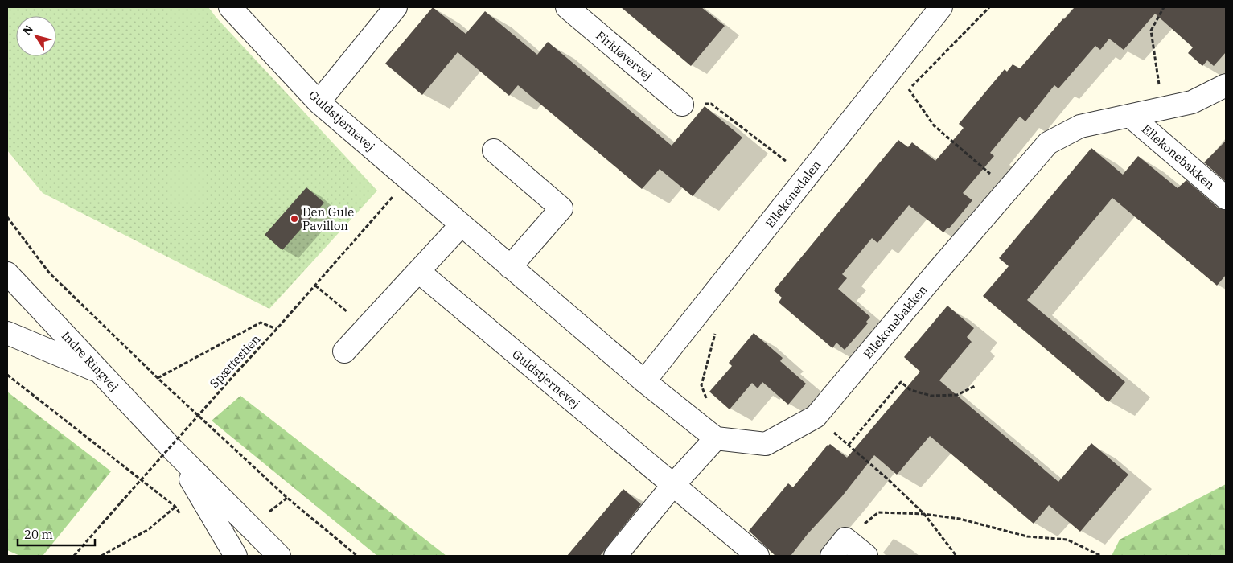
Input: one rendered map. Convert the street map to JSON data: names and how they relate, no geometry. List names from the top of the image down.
{
  "streets": {
    "street": [
      "Firkløvervej",
      "Guldstjernevej",
      "Ellekonebakken",
      "Ellekonedalen",
      "Indre Ringvej"
    ],
    "path": ["Spættestien"]
  },
  "crossings": [
    ["Guldstjernevej", "Ellekonedalen"],
    ["Guldstjernevej", "Spættestien"]
  ],
  "places": ["Den Gule Pavillon"],
  "scale_bar": "20 m",
  "north": "top left"
}
